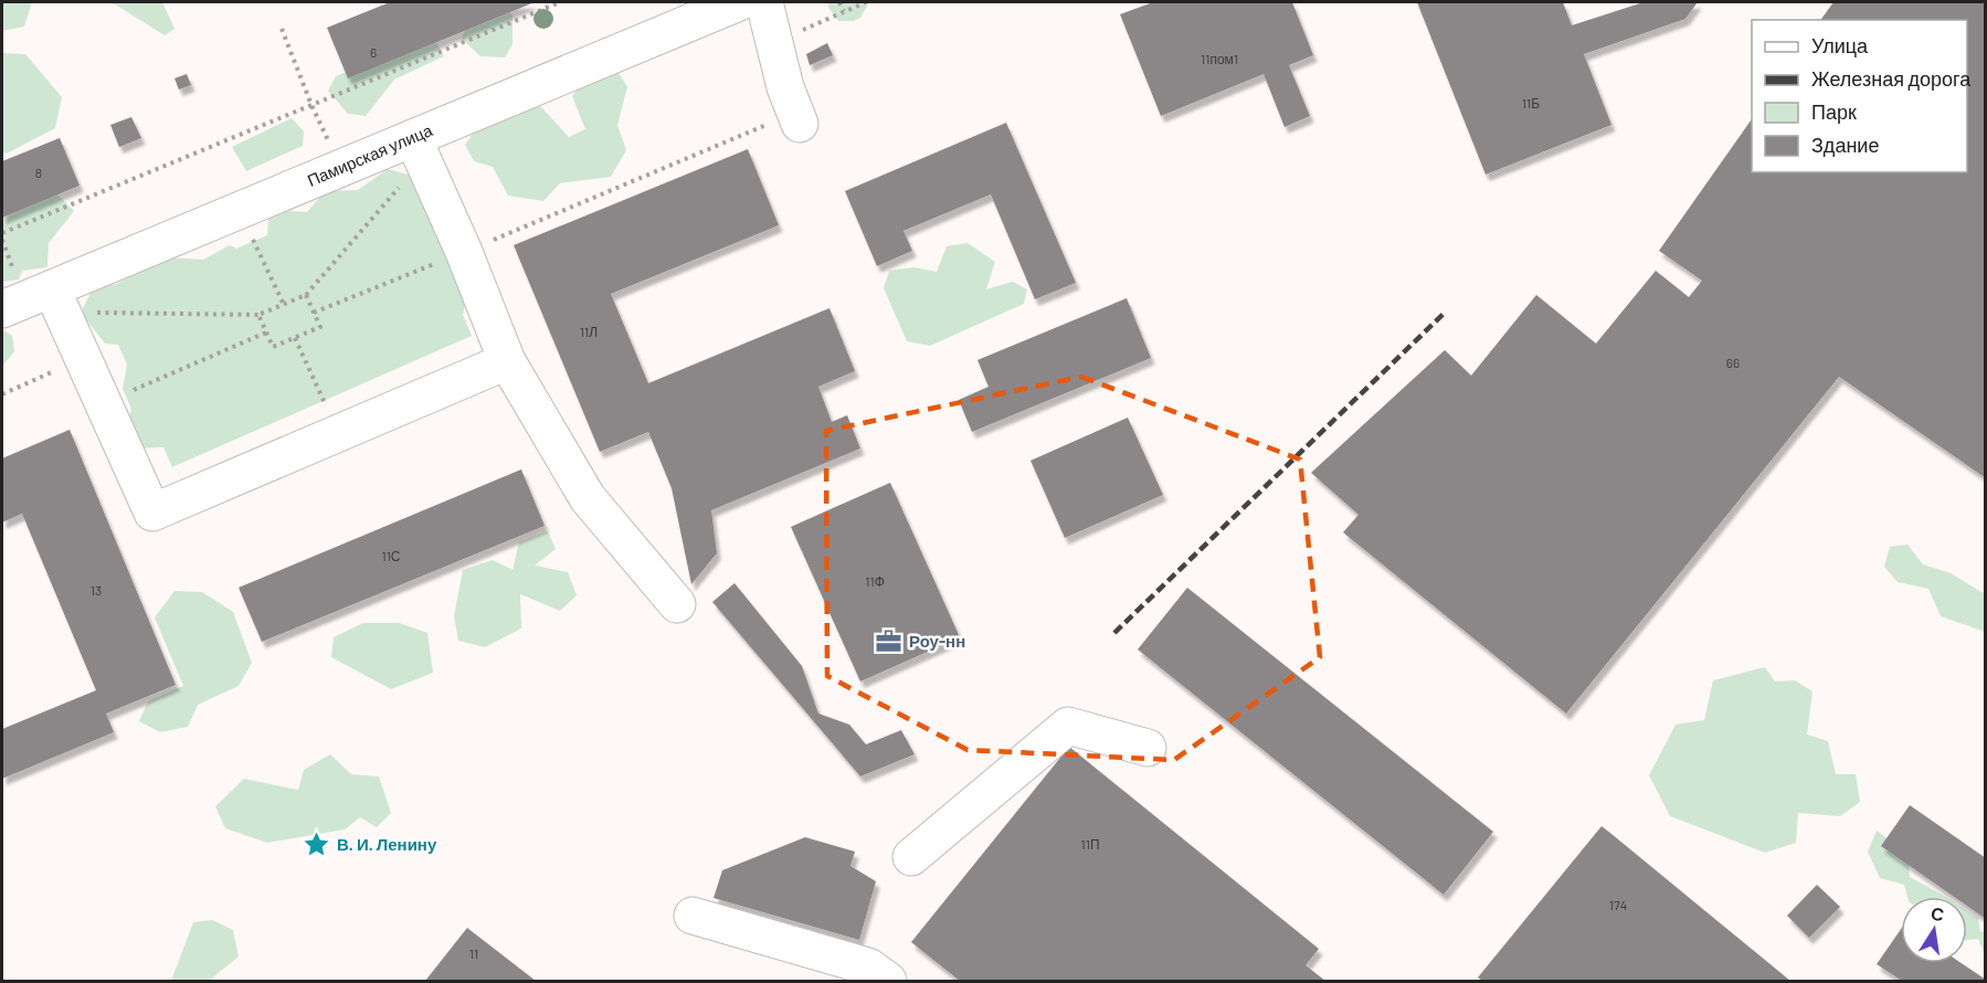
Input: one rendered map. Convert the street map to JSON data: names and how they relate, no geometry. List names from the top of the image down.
{
  "streets": {
    "street": ["Памирская улица"]
  },
  "places": {
    "office": ["Роу-нн"],
    "place": ["В. И. Ленину"]
  },
  "house_numbers": [
    "6",
    "11пом1",
    "11Б",
    "8",
    "11Л",
    "66",
    "11С",
    "11Ф",
    "13",
    "11П",
    "174",
    "11"
  ],
  "legend": [
    "Улица",
    "Железная дорога",
    "Парк",
    "Здание"
  ],
  "north": "top"
}
